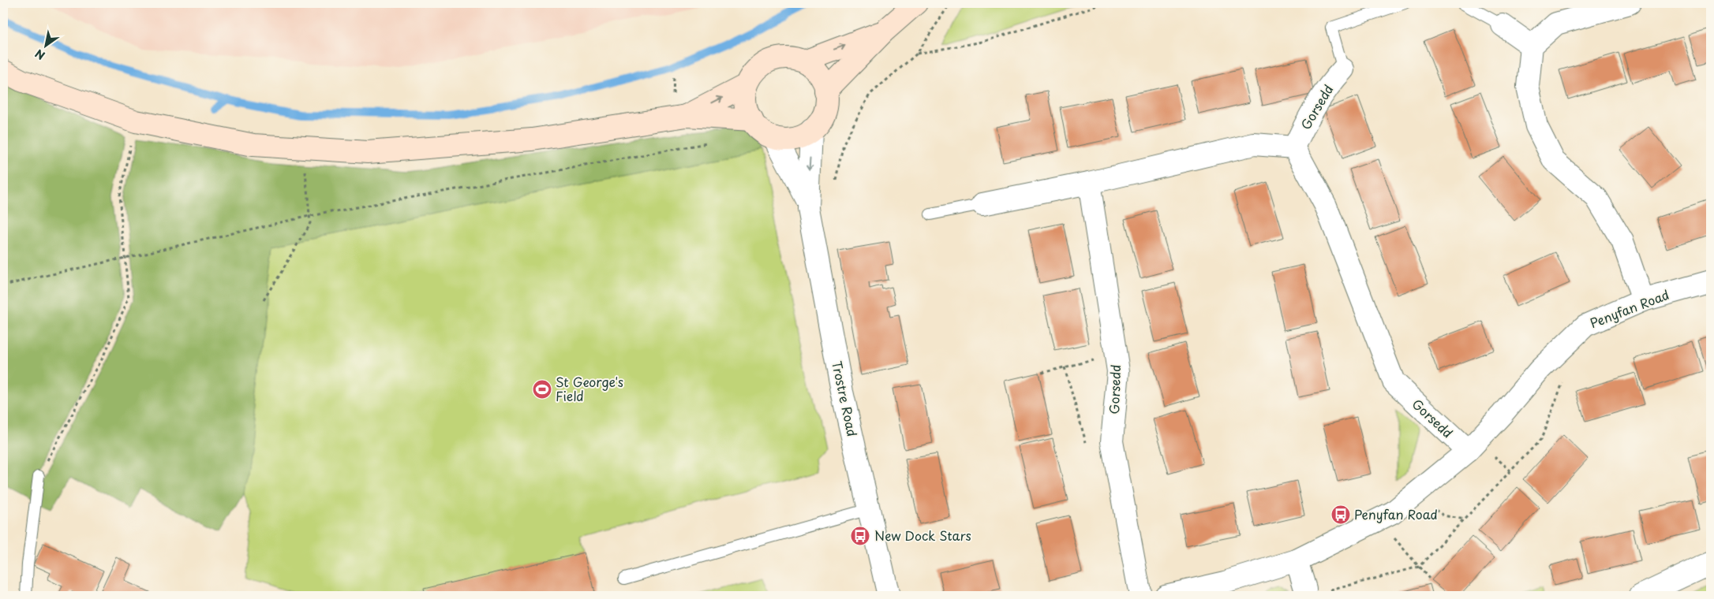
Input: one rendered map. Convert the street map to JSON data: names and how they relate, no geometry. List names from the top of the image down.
{
  "streets": {
    "street": ["Gorsedd", "Penyfan Road", "Trostre Road"]
  },
  "crossings": [
    ["Gorsedd", "Penyfan Road"]
  ],
  "places": {
    "sports": ["St George's Field"],
    "bus stop": ["Penyfan Road", "New Dock Stars"]
  },
  "north": "bottom left"
}
